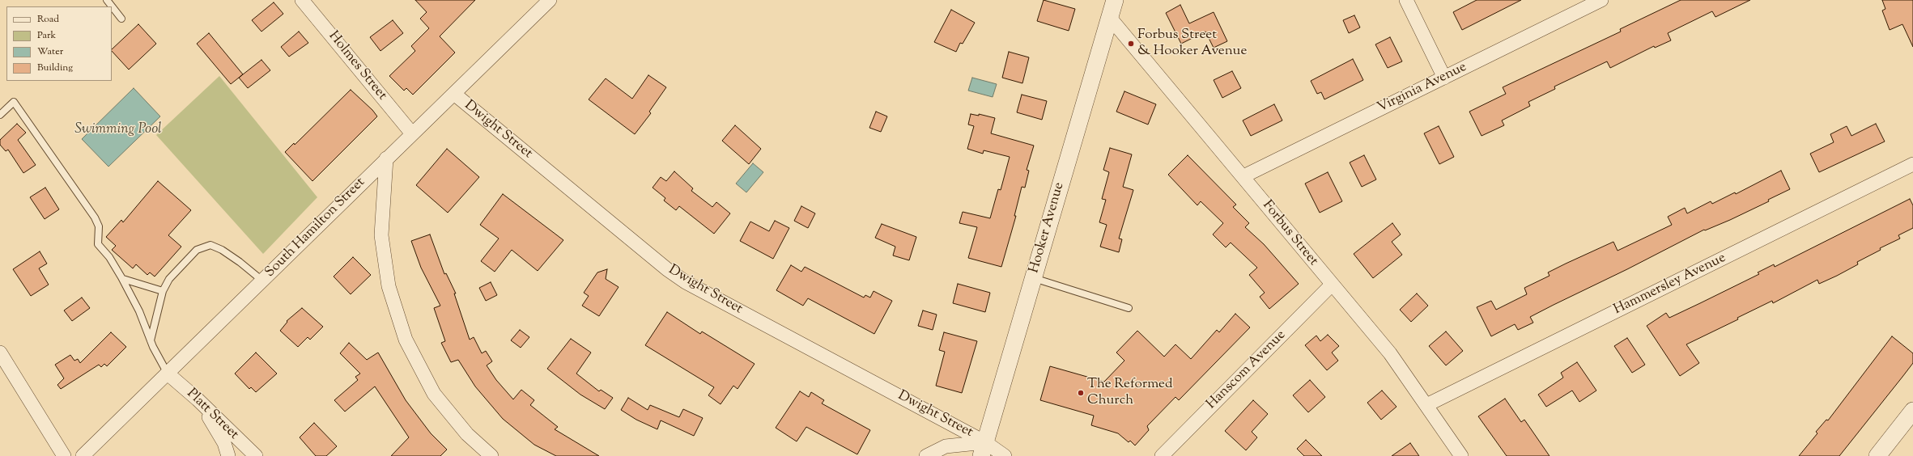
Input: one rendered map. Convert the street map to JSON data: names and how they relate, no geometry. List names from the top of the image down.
{
  "streets": {
    "street": [
      "Holmes Street",
      "Virginia Avenue",
      "Dwight Street",
      "South Hamilton Street",
      "Hooker Avenue",
      "Forbus Street",
      "Hammersley Avenue",
      "Hanscom Avenue",
      "Platt Street"
    ]
  },
  "crossings": [
    ["Holmes Street", "South Hamilton Street"],
    ["Virginia Avenue", "Forbus Street"],
    ["Dwight Street", "South Hamilton Street"],
    ["Dwight Street", "Hooker Avenue"],
    ["South Hamilton Street", "Platt Street"],
    ["Hooker Avenue", "Forbus Street"],
    ["Forbus Street", "Hammersley Avenue"],
    ["Forbus Street", "Hanscom Avenue"]
  ],
  "water": ["Swimming Pool"],
  "places": ["Forbus Street & Hooker Avenue", "The Reformed Church"],
  "legend": [
    "Road",
    "Park",
    "Water",
    "Building"
  ]
}
